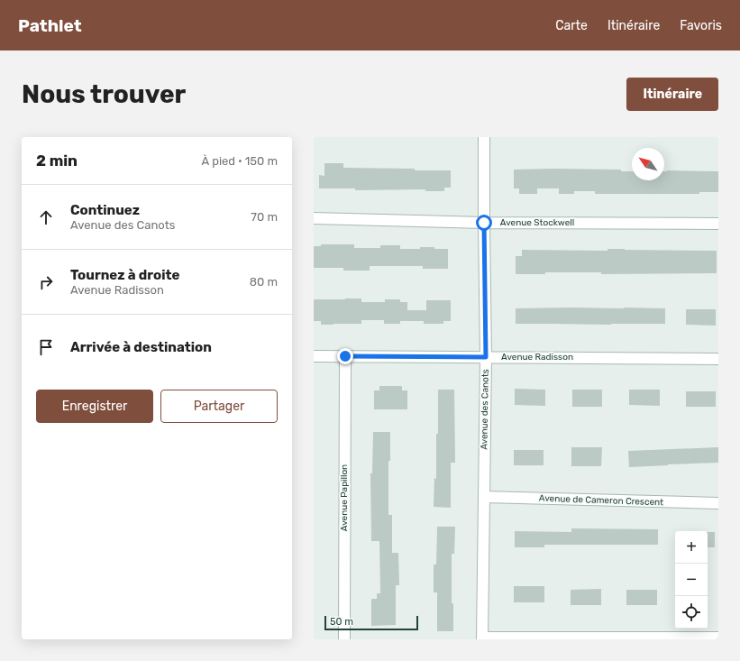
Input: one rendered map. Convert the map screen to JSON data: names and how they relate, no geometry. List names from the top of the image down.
{
  "streets": {
    "street": [
      "Avenue Stockwell",
      "Avenue Radisson",
      "Avenue des Canots",
      "Avenue Papillon",
      "Avenue de Cameron Crescent"
    ]
  },
  "crossings": [
    ["Avenue Stockwell", "Avenue des Canots"],
    ["Avenue Radisson", "Avenue des Canots"],
    ["Avenue Radisson", "Avenue Papillon"],
    ["Avenue des Canots", "Avenue de Cameron Crescent"]
  ],
  "scale_bar": "50 m",
  "north": "top left",
  "page": {
    "header": "Pathlet",
    "nav": ["Carte", "Itinéraire", "Favoris"],
    "buttons": [
      "Itinéraire",
      ["Enregistrer", "Partager"]
    ],
    "title": "Nous trouver",
    "heading": ["2 min", "À pied · 150 m"],
    "list": [
      ["Continuez", "Avenue des Canots", "70 m"],
      ["Tournez à droite", "Avenue Radisson", "80 m"],
      "Arrivée à destination"
    ],
    "map_buttons": ["+", "−"],
    "scale": "50 m"
  }
}
